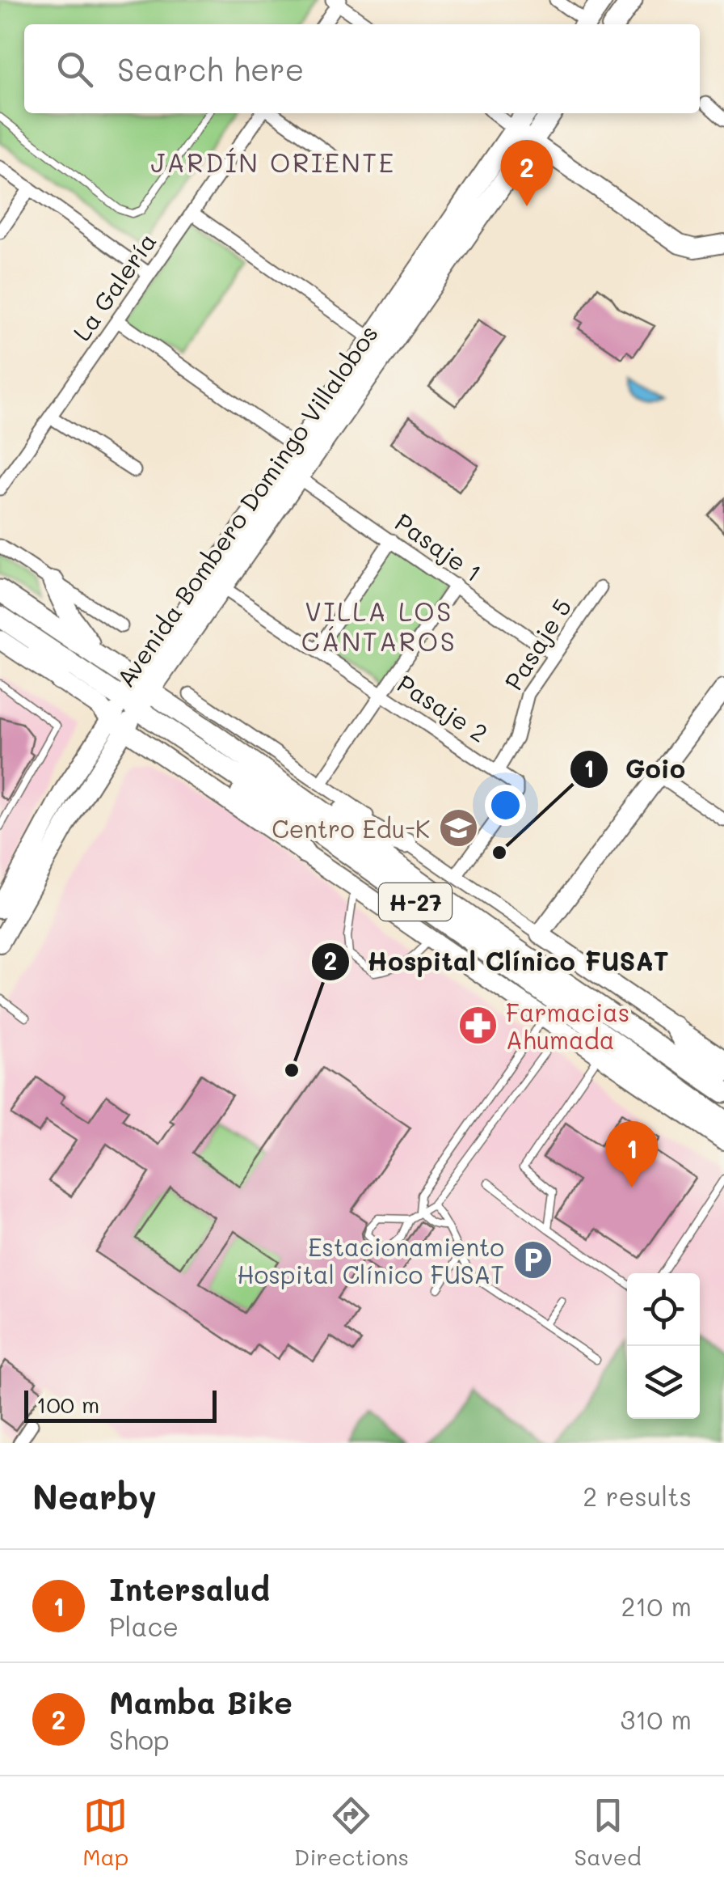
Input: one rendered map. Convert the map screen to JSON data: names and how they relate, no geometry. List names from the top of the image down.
{
  "streets": {
    "main road": ["Avenida Bombero Domingo Villalobos", "H-27"],
    "street": [
      "La Galería",
      "Pasaje 1",
      "Pasaje 5",
      "Pasaje 2"
    ]
  },
  "crossings": [
    ["Avenida Bombero Domingo Villalobos", "Pasaje 1"],
    ["Avenida Bombero Domingo Villalobos", "Pasaje 2"],
    ["Avenida Bombero Domingo Villalobos", "H-27"],
    ["Pasaje 1", "Pasaje 5"],
    ["Pasaje 5", "Pasaje 2"]
  ],
  "districts": ["JARDÍN ORIENTE", "VILLA LOS CÁNTAROS"],
  "places": {
    "school or university": ["Centro Edu-K"],
    "other": ["Goio", "Hospital Clínico FUSAT"],
    "pharmacy": ["Farmacias Ahumada"],
    "parking": ["Estacionamiento Hospital Clínico FUSAT"]
  },
  "scale_bar": "100 m",
  "page": {
    "search": "Search here",
    "pins": ["2", "1"],
    "scale": "100 m",
    "heading": ["Nearby", "2 results"],
    "list": [
      {
        "mark": "1",
        "name": "Intersalud",
        "note": "Place",
        "value": "210 m"
      },
      {
        "mark": "2",
        "name": "Mamba Bike",
        "note": "Shop",
        "value": "310 m"
      }
    ],
    "nav": ["Map", "Directions", "Saved"]
  }
}
